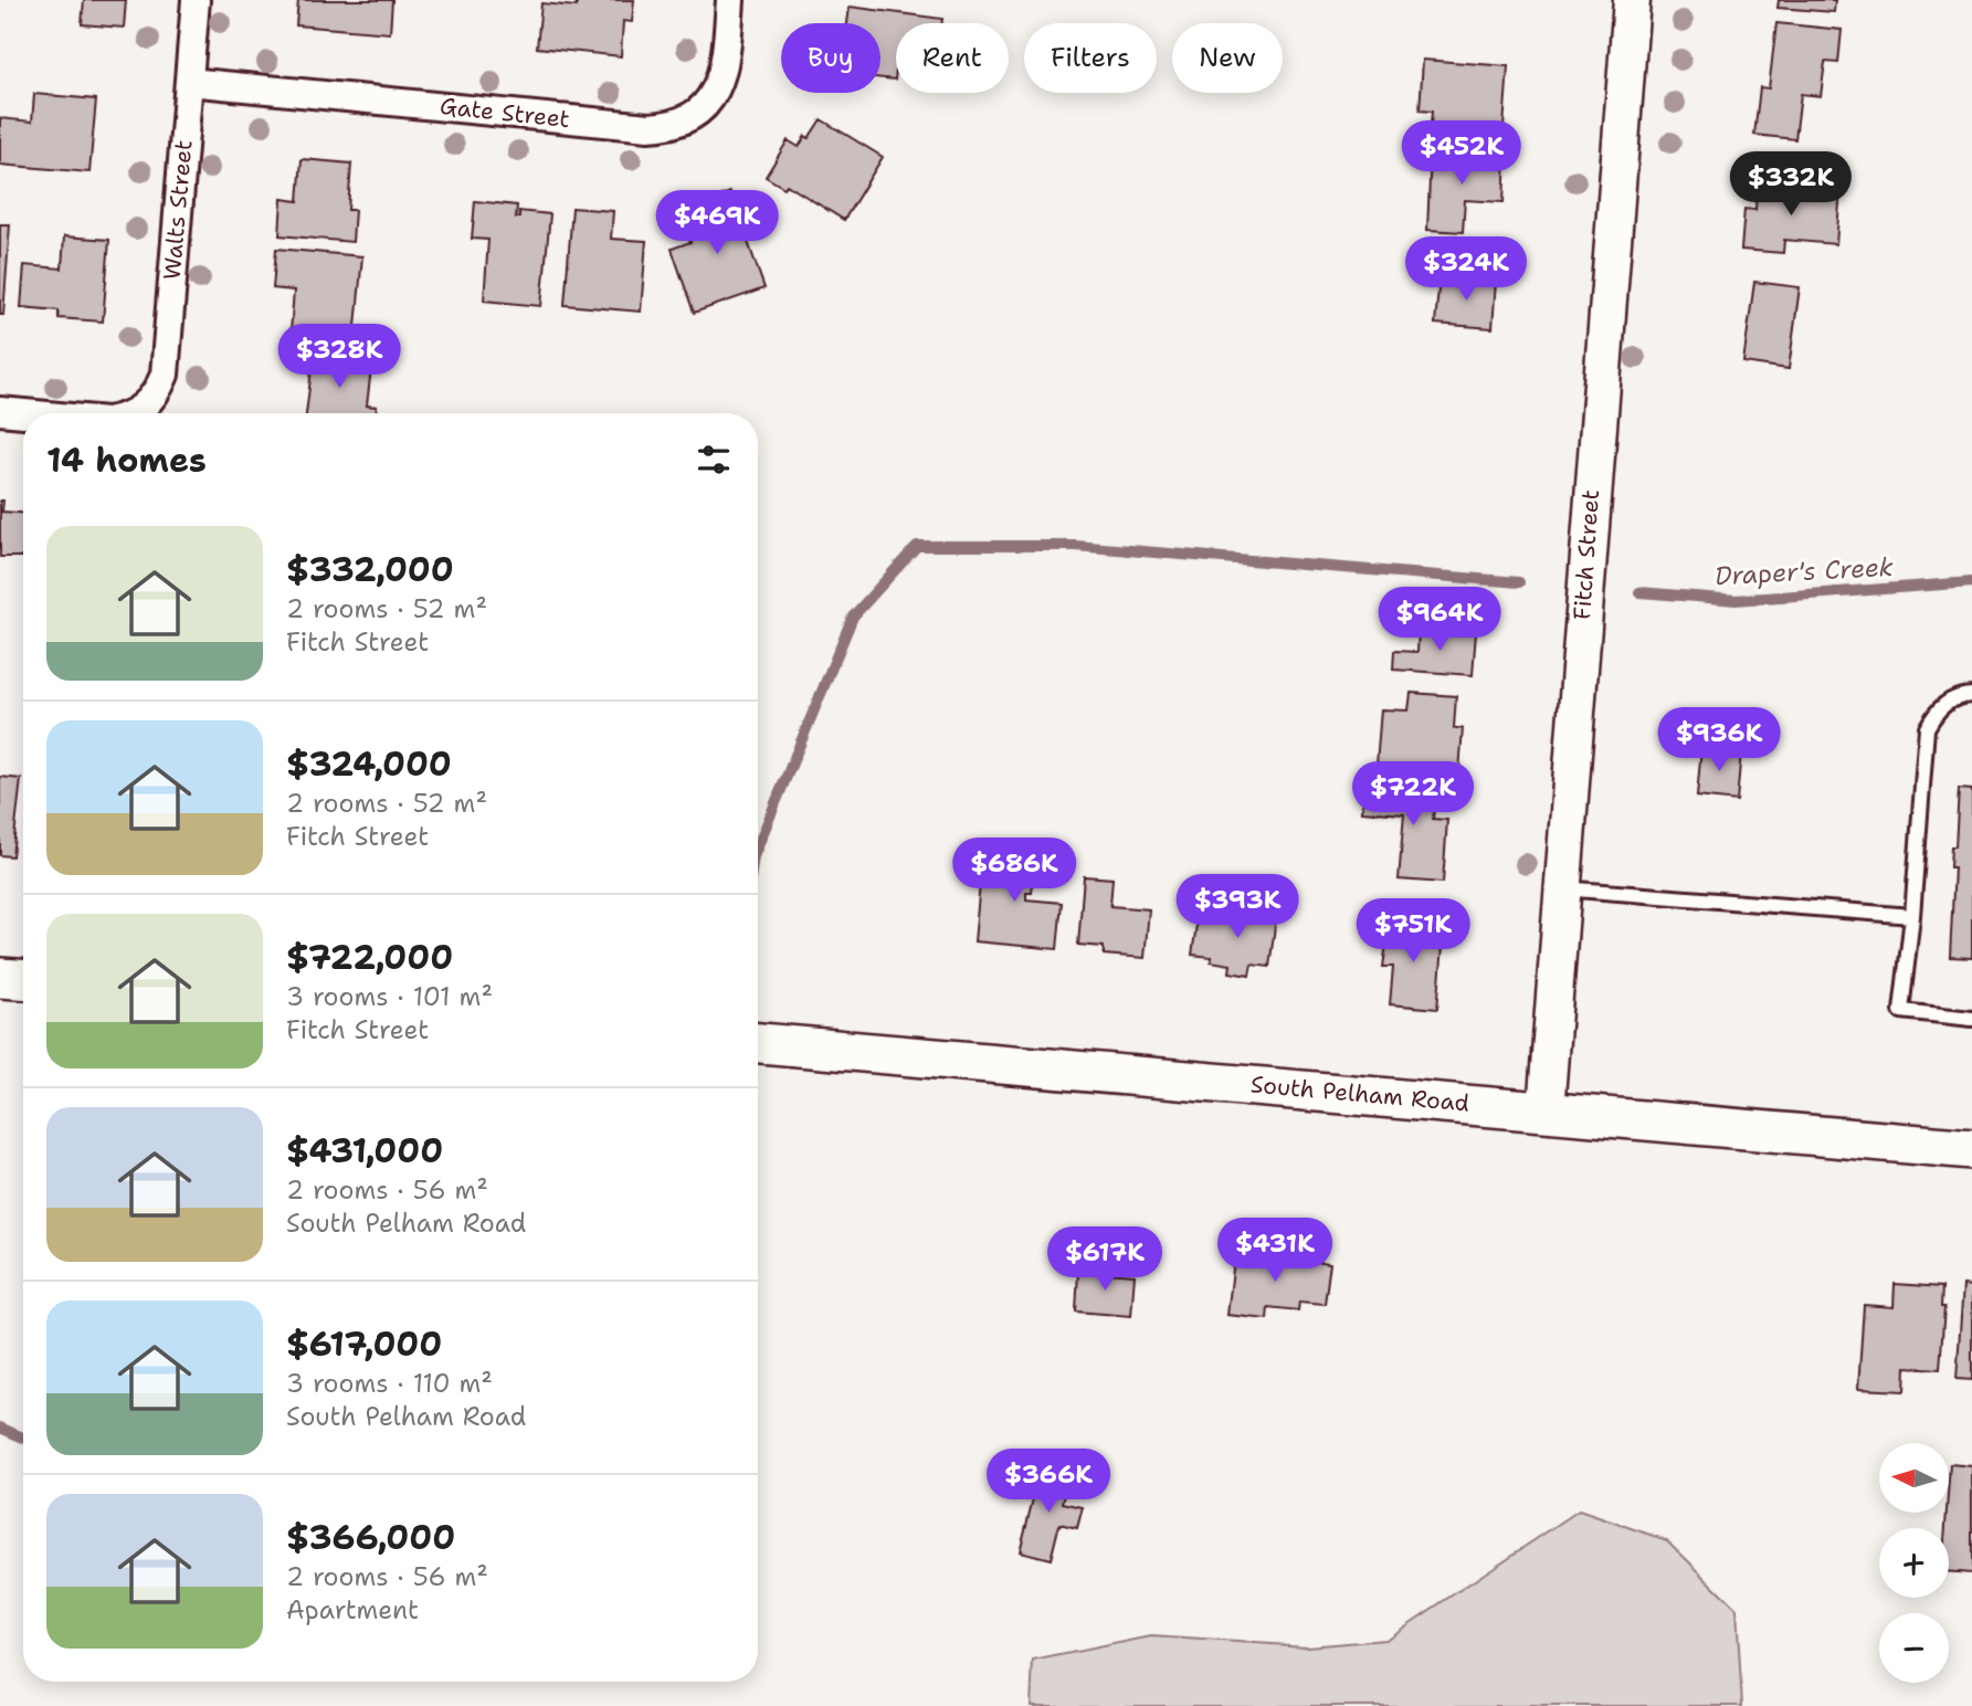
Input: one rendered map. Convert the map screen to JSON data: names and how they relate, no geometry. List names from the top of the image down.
{
  "streets": {
    "main road": ["South Pelham Road"],
    "street": ["Gate Street", "Walts Street", "Fitch Street"]
  },
  "crossings": [
    ["Gate Street", "Walts Street"],
    ["Fitch Street", "South Pelham Road"]
  ],
  "water": ["Draper's Creek"],
  "north": "left",
  "page": {
    "chip": [
      "Buy",
      "Rent",
      "Filters",
      "New"
    ],
    "price": [
      "$452K",
      "$332K",
      "$469K",
      "$324K",
      "$328K",
      "$964K",
      "$936K",
      "$722K",
      "$686K",
      "$393K",
      "$751K",
      "$431K",
      "$617K",
      "$366K"
    ],
    "heading": "14 homes",
    "list": [
      {
        "name": "$332,000",
        "note": "2 rooms · 52 m² · Fitch Street"
      },
      {
        "name": "$324,000",
        "note": "2 rooms · 52 m² · Fitch Street"
      },
      {
        "name": "$722,000",
        "note": "3 rooms · 101 m² · Fitch Street"
      },
      {
        "name": "$431,000",
        "note": "2 rooms · 56 m² · South Pelham Road"
      },
      {
        "name": "$617,000",
        "note": "3 rooms · 110 m² · South Pelham Road"
      },
      {
        "name": "$366,000",
        "note": "2 rooms · 56 m² · Apartment"
      }
    ],
    "map_buttons": ["+", "−"]
  }
}
